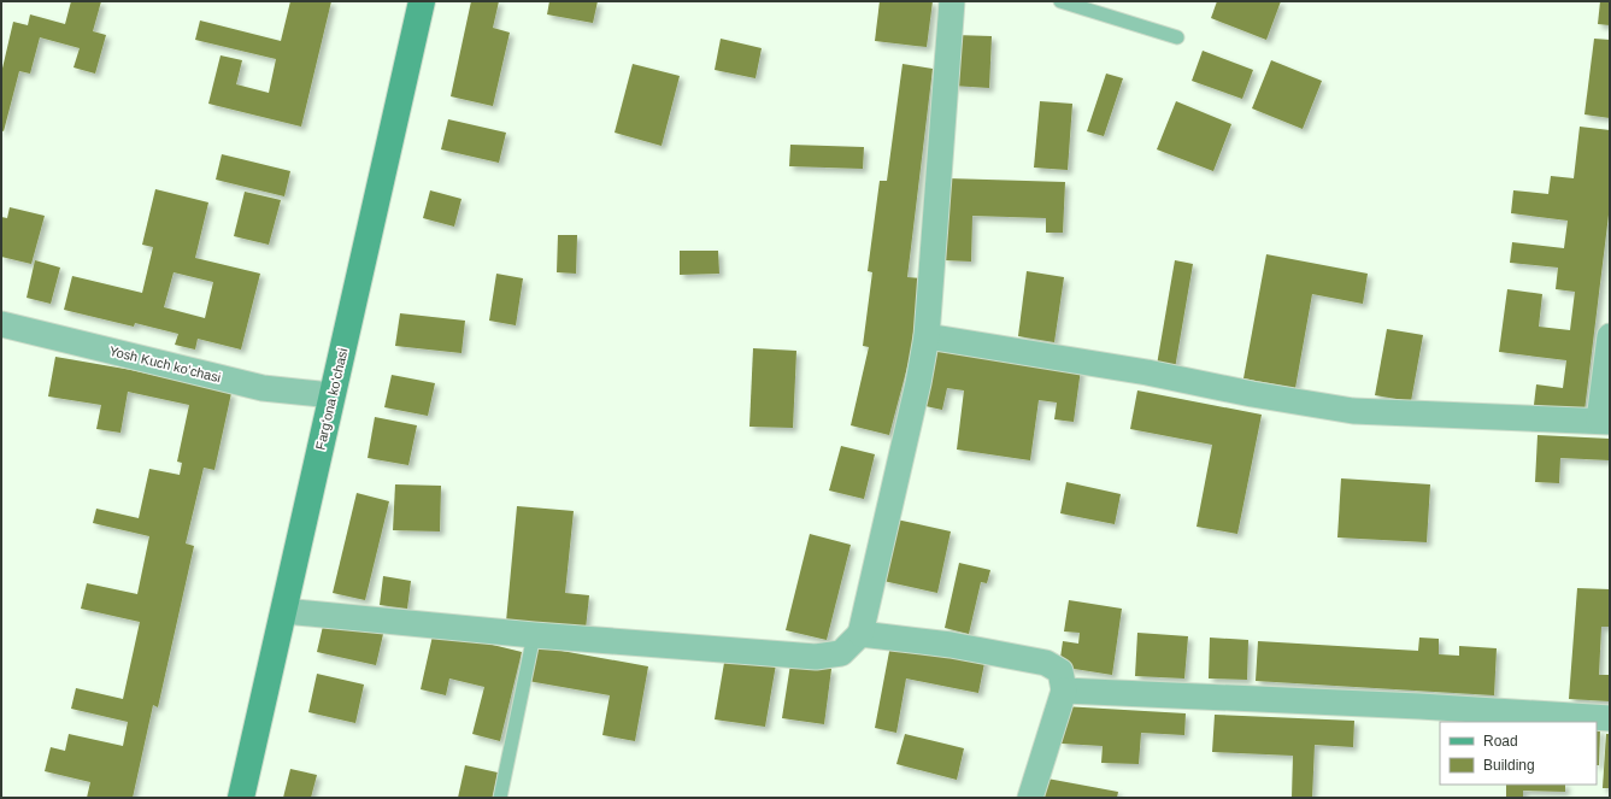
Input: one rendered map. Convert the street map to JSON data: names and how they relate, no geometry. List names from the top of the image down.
{
  "streets": {
    "street": ["Yosh Kuch koʻchasi", "Fargʻona koʻchasi"]
  },
  "crossings": [
    ["Yosh Kuch koʻchasi", "Fargʻona koʻchasi"]
  ],
  "legend": ["Road", "Building"]
}
